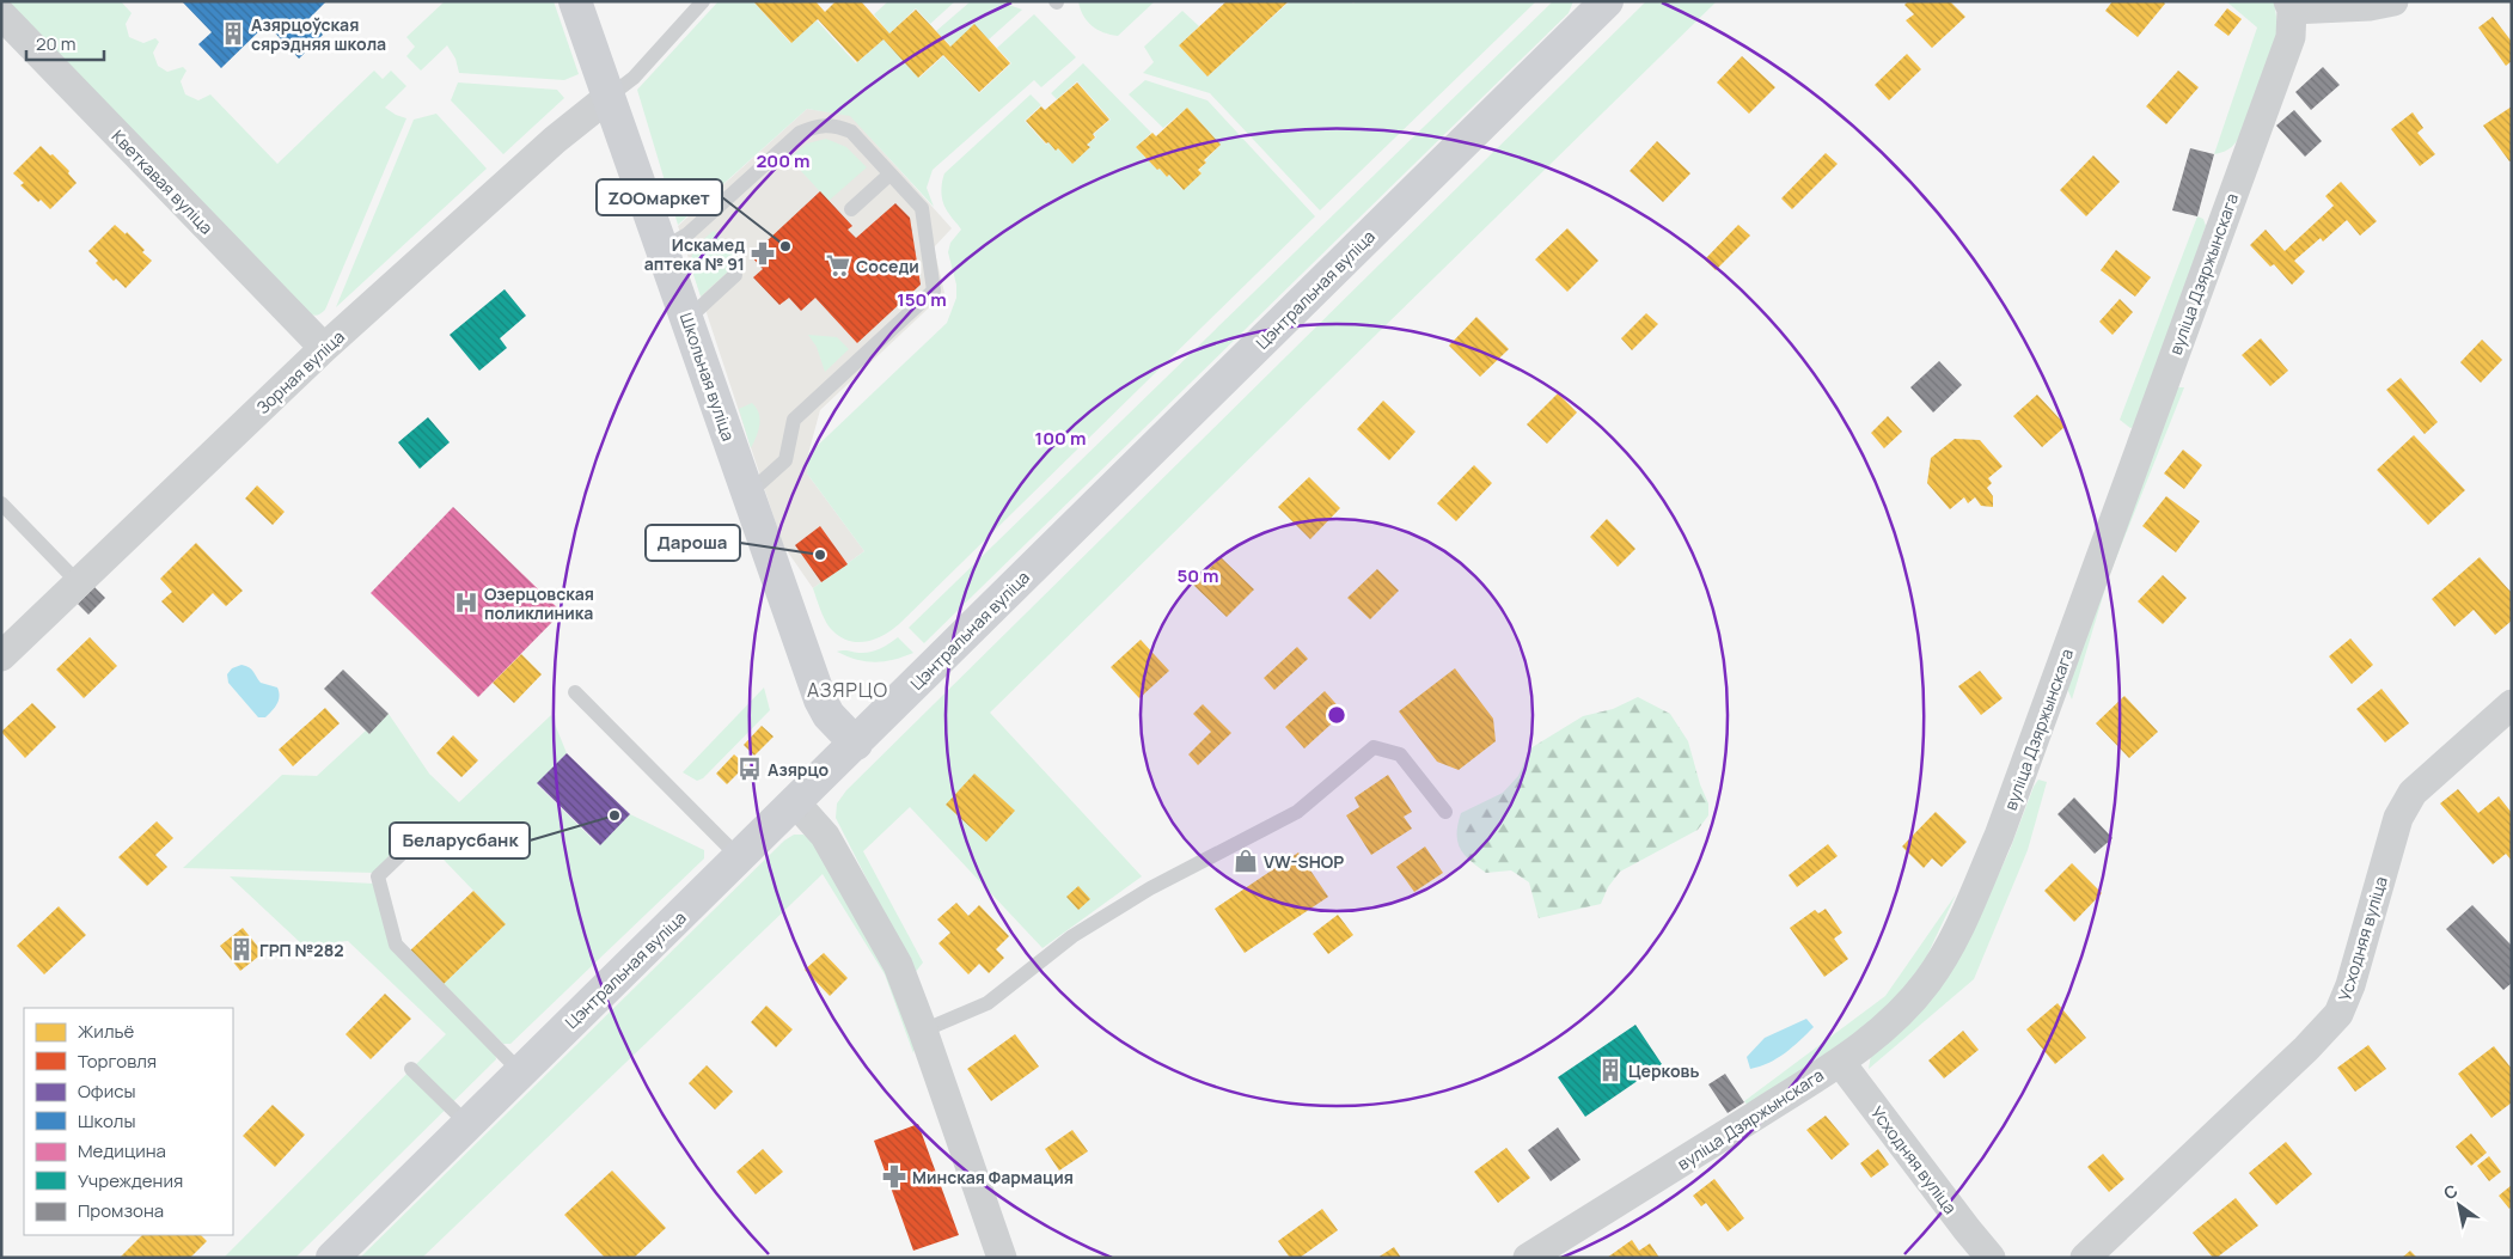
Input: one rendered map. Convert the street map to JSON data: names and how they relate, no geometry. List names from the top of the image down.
{
  "streets": {
    "main road": ["Цэнтральная вуліца", "Школьная вуліца"],
    "street": [
      "Кветкавая вуліца",
      "вуліца Дзяржынскага",
      "Зорная вуліца",
      "Усходняя вуліца"
    ]
  },
  "crossings": [
    ["Кветкавая вуліца", "Зорная вуліца"],
    ["вуліца Дзяржынскага", "Усходняя вуліца"],
    ["Цэнтральная вуліца", "Школьная вуліца"],
    ["Зорная вуліца", "Школьная вуліца"]
  ],
  "districts": ["АЗЯРЦО"],
  "places": {
    "building": ["Азярцоўская сярэдняя школа", "ГРП №282", "Церковь"],
    "other": ["ZOOмаркет", "Дароша", "Беларусбанк"],
    "pharmacy": ["Искамед аптека № 91", "Минская Фармация"],
    "supermarket": ["Соседи"],
    "hospital": ["Озерцовская поликлиника"],
    "bus stop": ["Азярцо"],
    "shop": ["VW-SHOP"]
  },
  "legend": [
    "Жильё",
    "Торговля",
    "Офисы",
    "Школы",
    "Медицина",
    "Учреждения",
    "Промзона"
  ],
  "scale_bar": "20 m",
  "north": "top left",
  "rings": [
    "200 m",
    "150 m",
    "100 m",
    "50 m"
  ]
}
